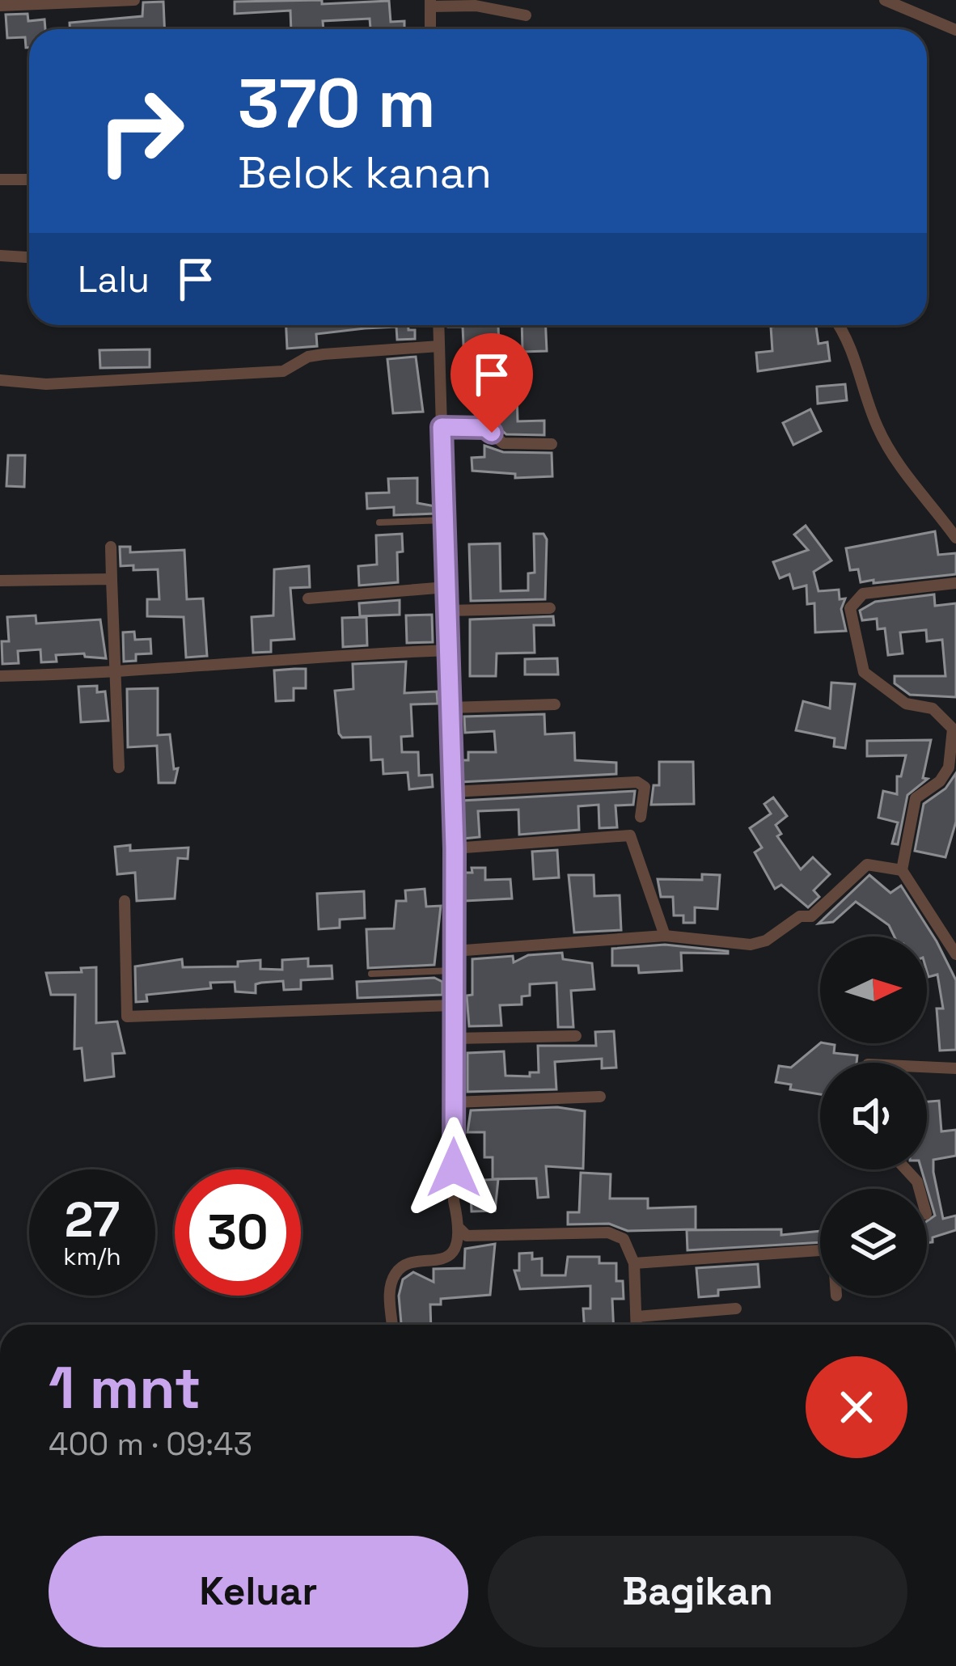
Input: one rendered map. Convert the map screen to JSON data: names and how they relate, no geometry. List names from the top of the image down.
{
  "north": "right",
  "page": {
    "turn": ["370 m", "Belok kanan"],
    "then": "Lalu",
    "speed": "27 km/h",
    "limit": "30",
    "heading": ["1 mnt", "400 m · 09:43"],
    "buttons": ["Keluar", "Bagikan"]
  }
}
